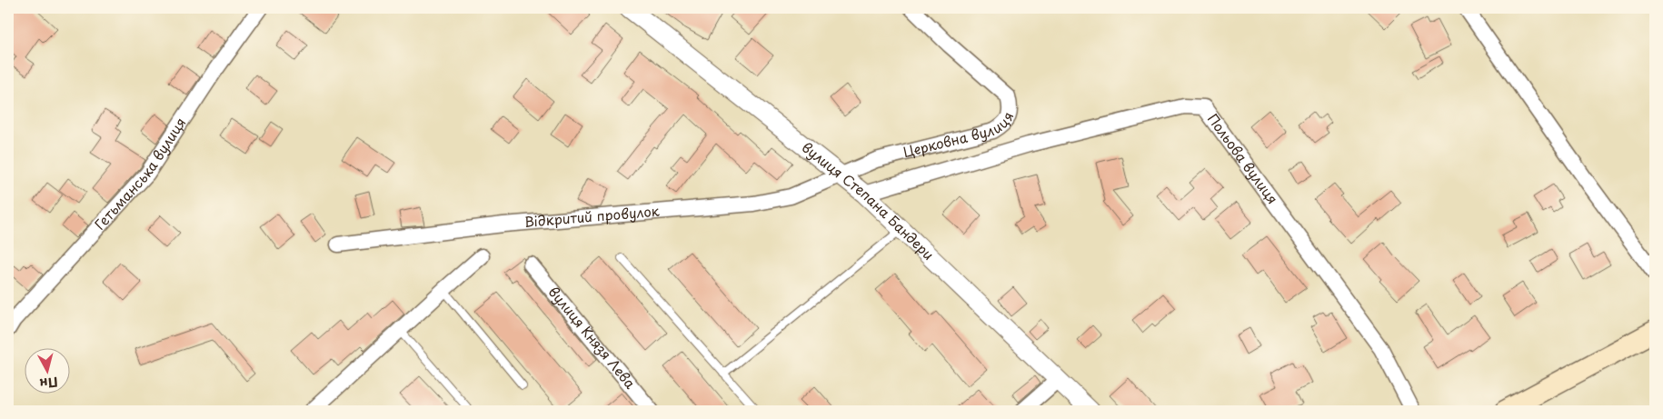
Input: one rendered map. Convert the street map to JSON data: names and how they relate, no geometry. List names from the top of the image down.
{
  "streets": {
    "street": [
      "Церковна вулиця",
      "Польова вулиця",
      "Гетьманська вулиця",
      "вулиця Степана Бандери",
      "Відкритий провулок",
      "вулиця Князя Лева"
    ]
  },
  "crossings": [
    ["Церковна вулиця", "вулиця Степана Бандери"],
    ["Церковна вулиця", "Відкритий провулок"],
    ["Польова вулиця", "вулиця Степана Бандери"],
    ["вулиця Степана Бандери", "Відкритий провулок"]
  ],
  "north": "bottom"
}
